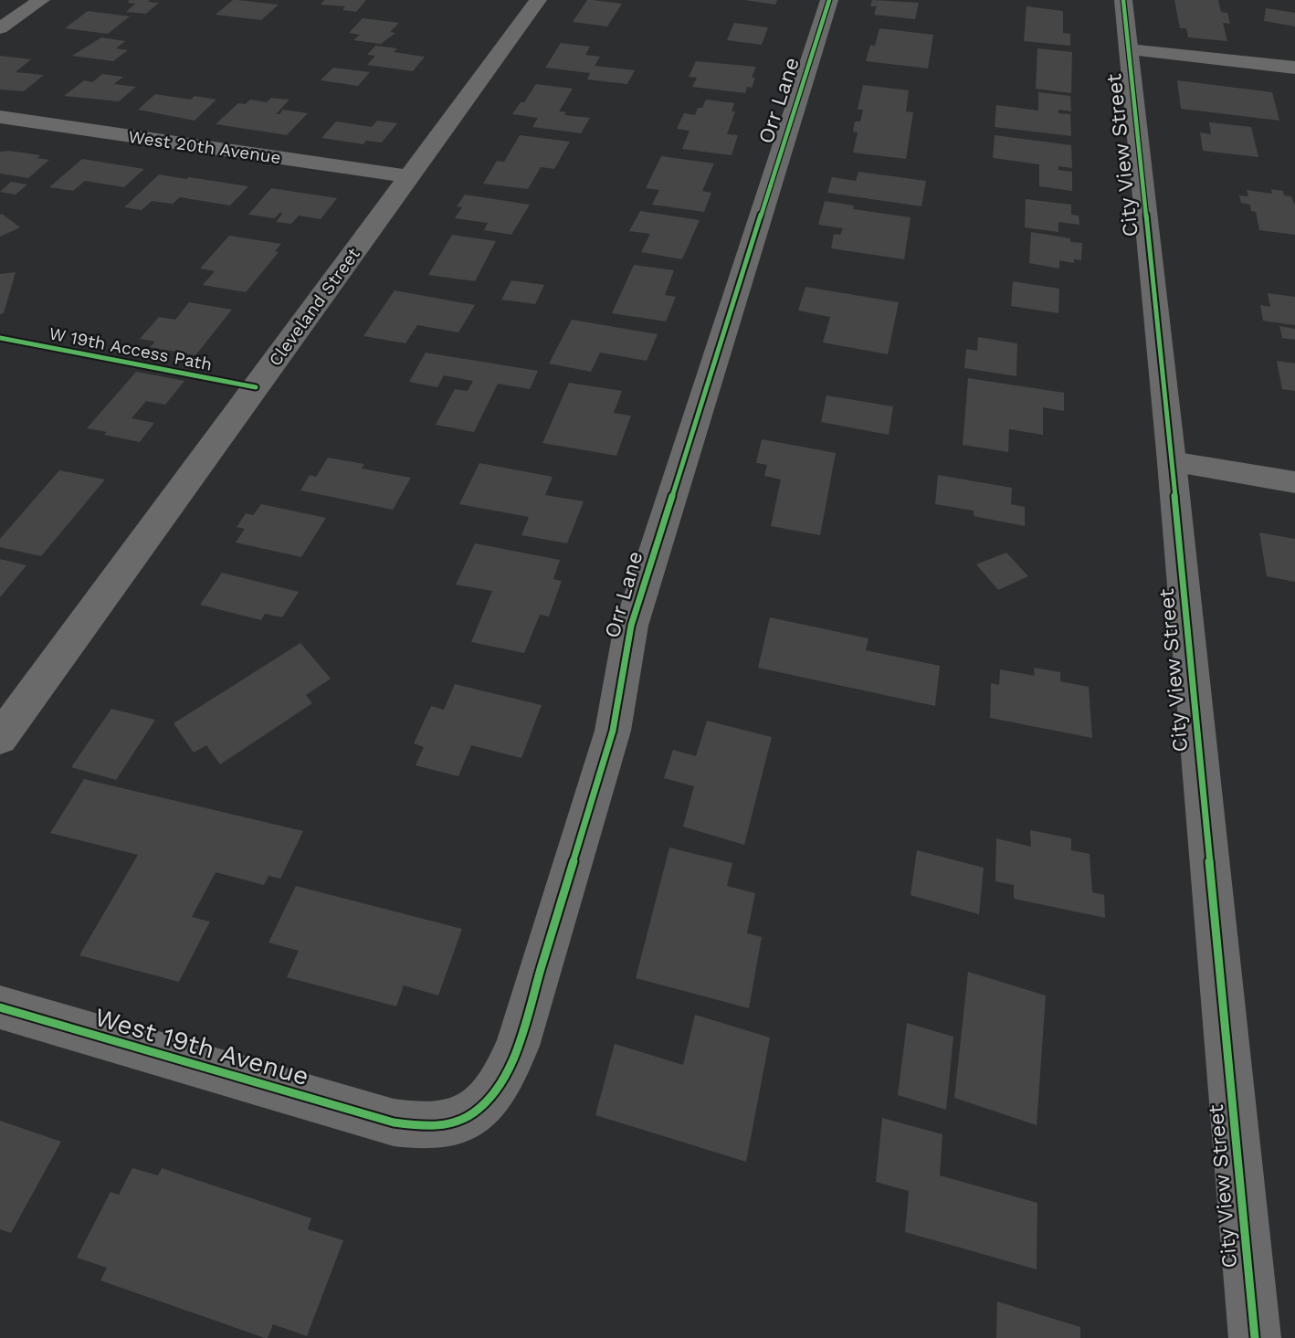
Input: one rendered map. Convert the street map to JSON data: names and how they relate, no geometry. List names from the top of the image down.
{
  "streets": {
    "street": [
      "Orr Lane",
      "West 20th Avenue",
      "City View Street",
      "Cleveland Street",
      "West 19th Avenue"
    ],
    "cycle path": ["W 19th Access Path"]
  },
  "crossings": [
    ["Orr Lane", "West 19th Avenue"],
    ["West 20th Avenue", "Cleveland Street"]
  ]
}
